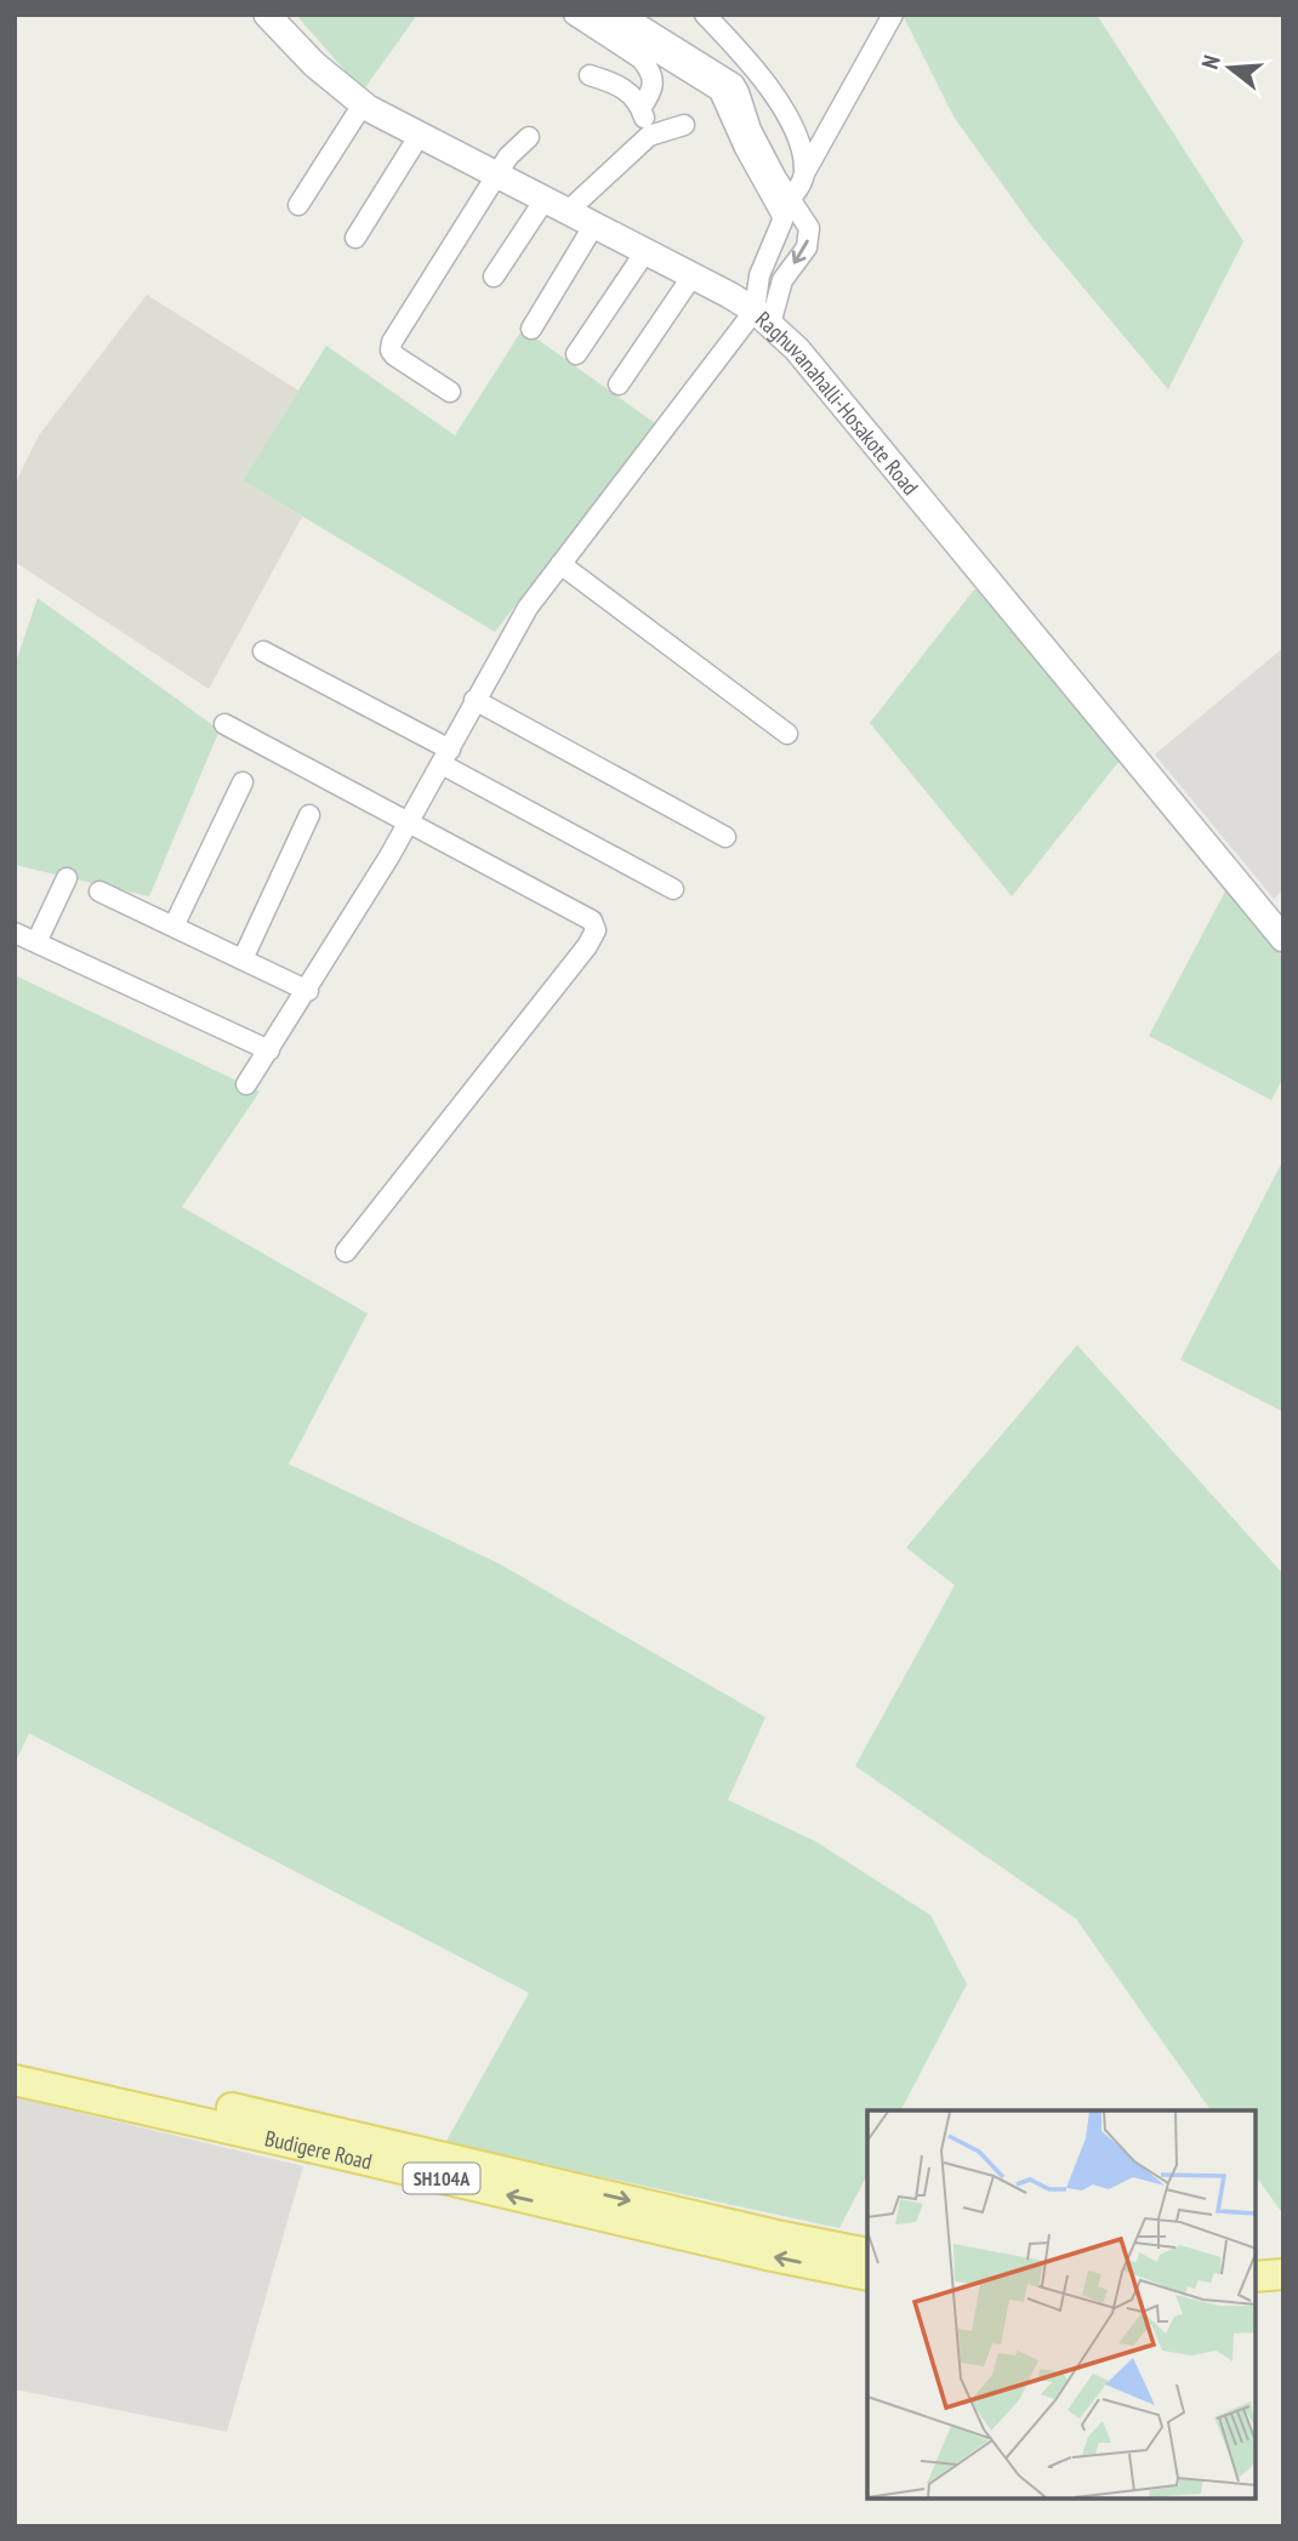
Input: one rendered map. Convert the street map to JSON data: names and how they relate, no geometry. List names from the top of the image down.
{
  "streets": {
    "main road": ["Raghuvanahalli-Hosakote Road", "Budigere Road", "SH104A"]
  },
  "north": "left"
}
